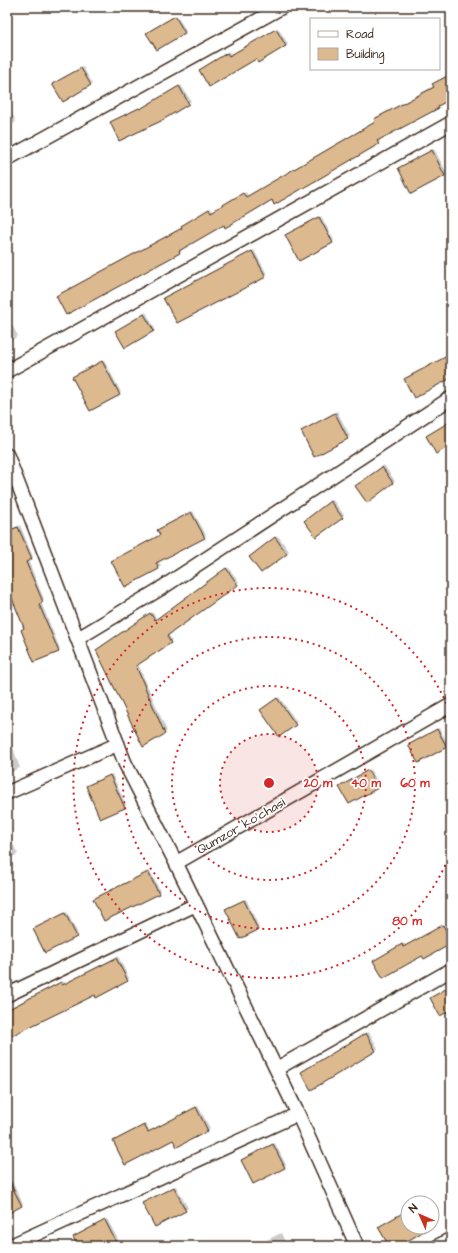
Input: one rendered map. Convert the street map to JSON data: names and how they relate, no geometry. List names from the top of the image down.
{
  "streets": {
    "street": ["Qumzor ko'chasi"]
  },
  "legend": ["Road", "Building"],
  "north": "top left",
  "rings": [
    "20 m",
    "40 m",
    "60 m",
    "80 m"
  ]
}
